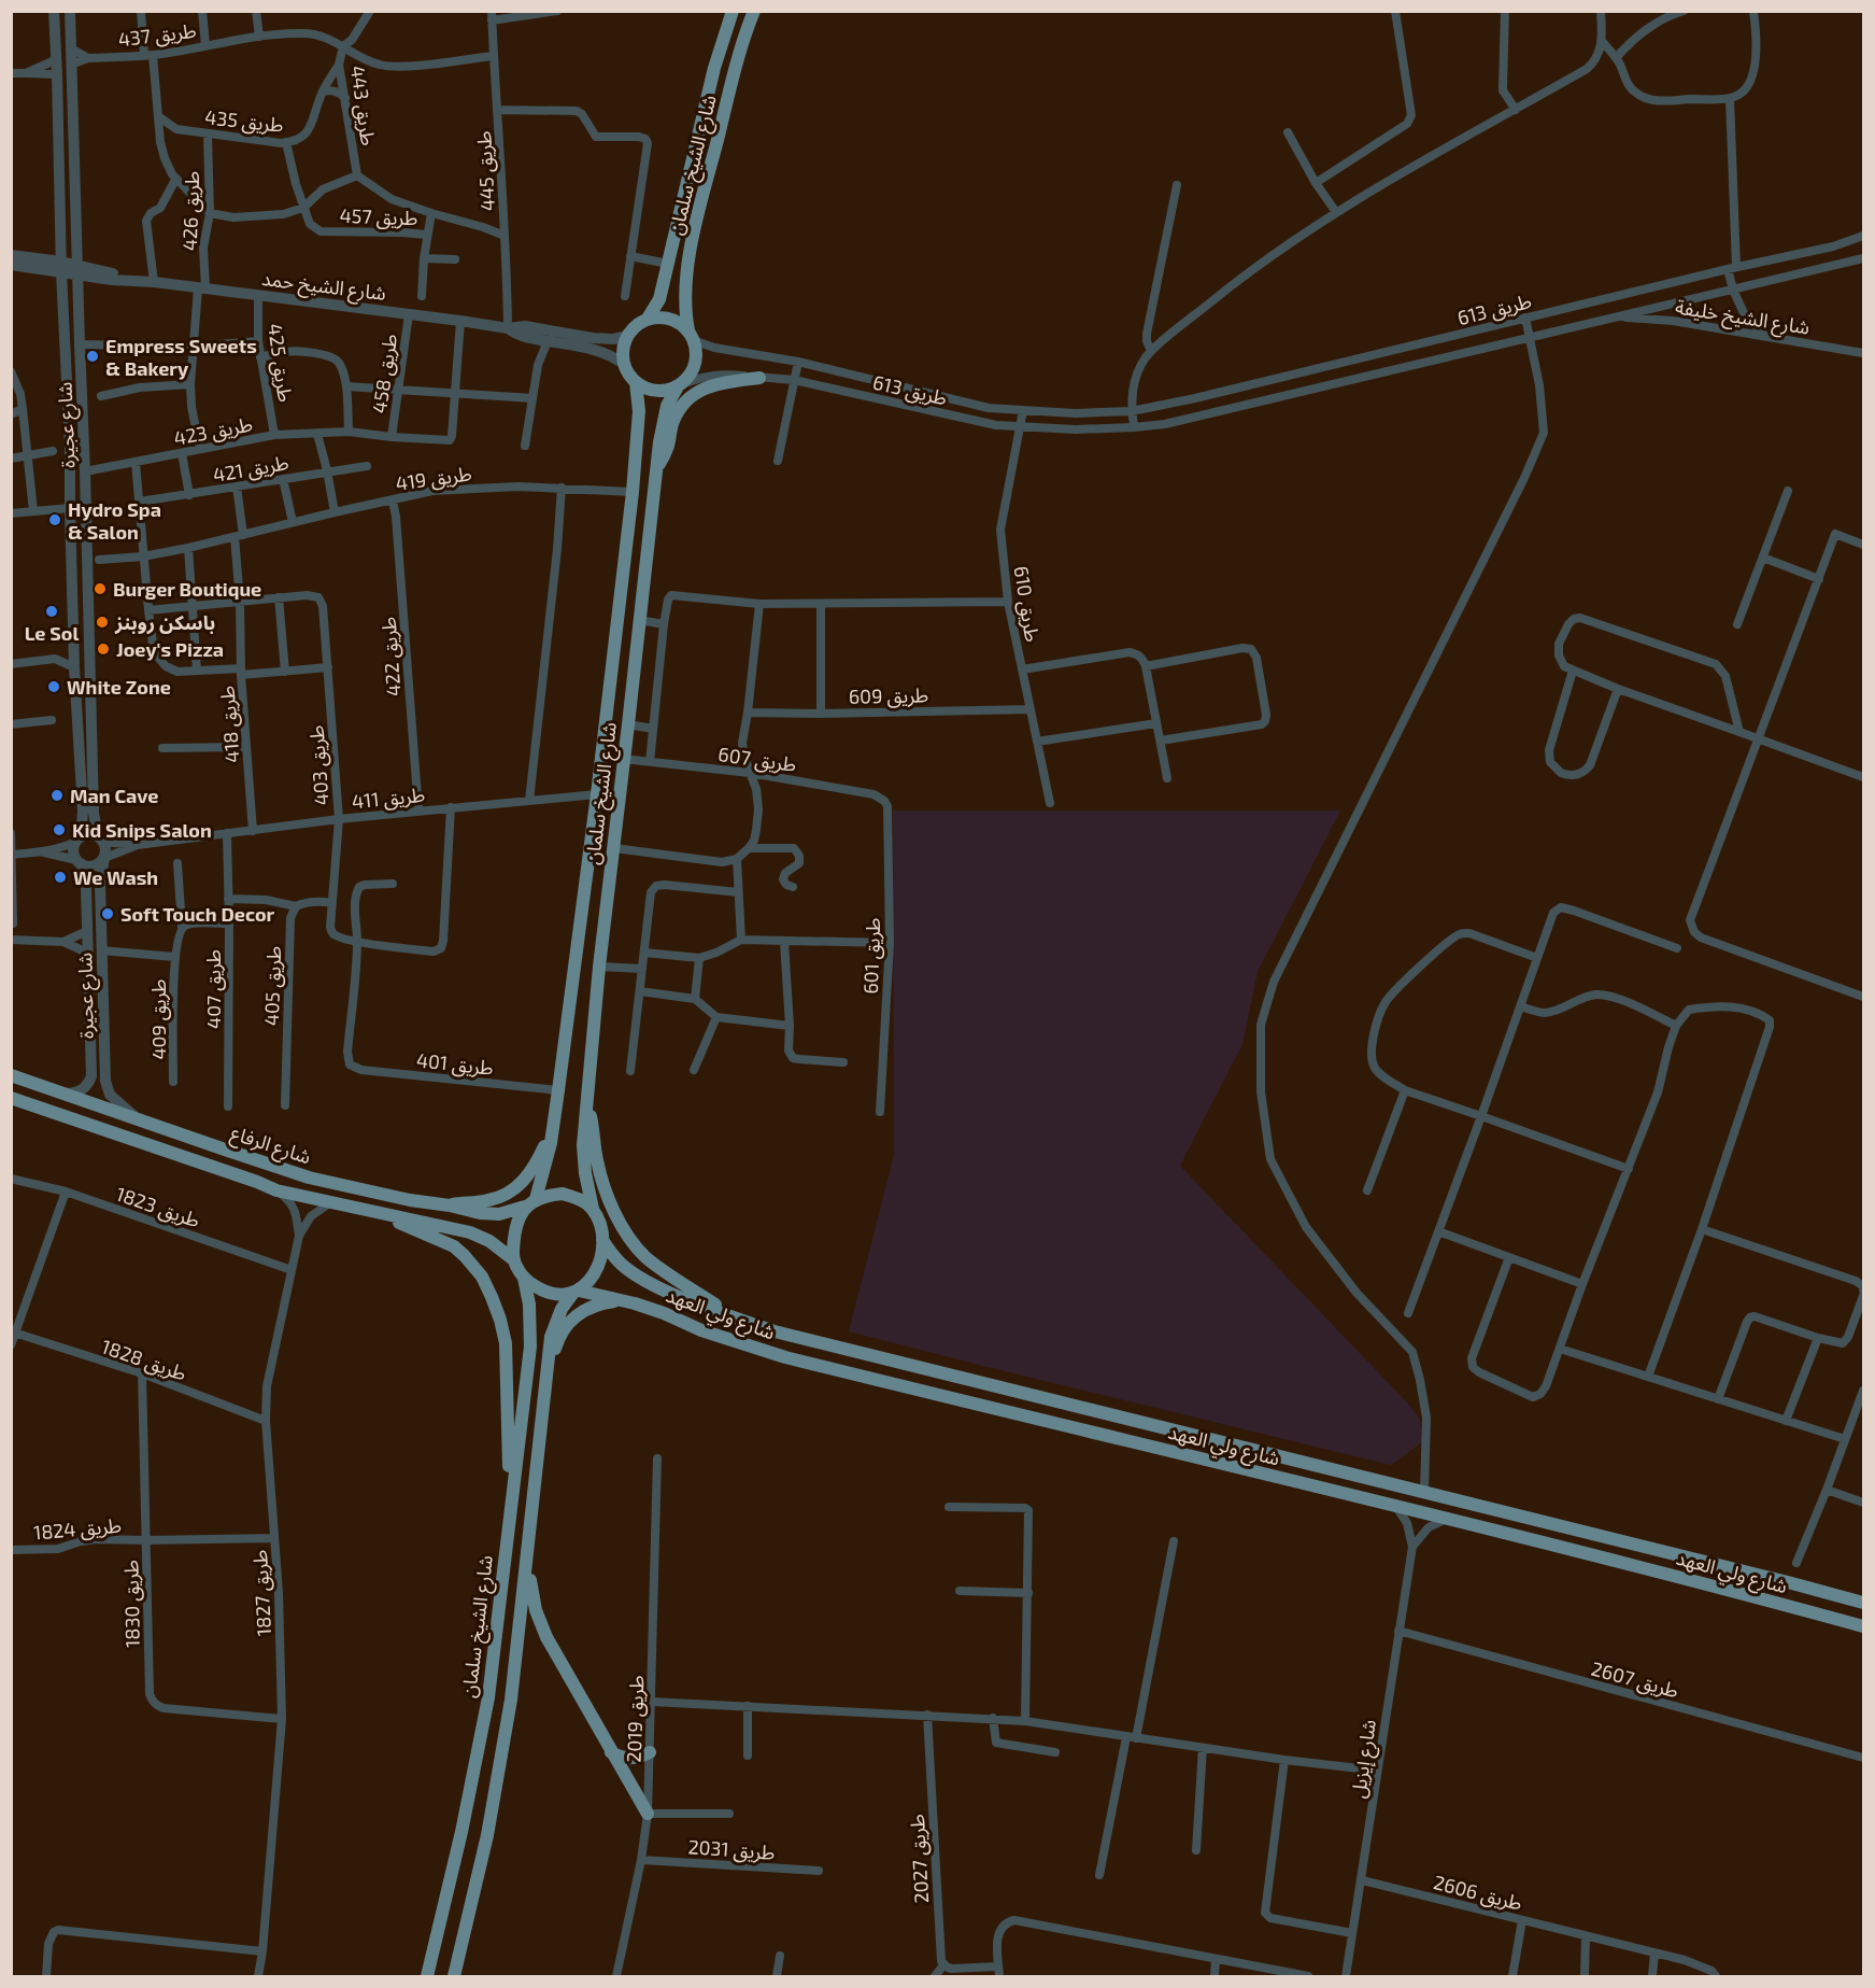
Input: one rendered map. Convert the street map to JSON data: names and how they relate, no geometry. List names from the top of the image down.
{
  "streets": {
    "main road": ["شارع الشيخ سلمان", "شارع الرفاع", "شارع ولي العهد"],
    "street": [
      "طريق 437",
      "طريق 443",
      "طريق 435",
      "طريق 445",
      "طريق 426",
      "طريق 457",
      "شارع الشيخ حمد",
      "طريق 613",
      "شارع الشيخ خليفة",
      "طريق 425",
      "طريق 458",
      "شارع عجيرة",
      "طريق 423",
      "طريق 421",
      "طريق 419",
      "طريق 610",
      "طريق 422",
      "طريق 609",
      "طريق 418",
      "طريق 607",
      "طريق 403",
      "طريق 411",
      "طريق 601",
      "طريق 405",
      "طريق 407",
      "طريق 409",
      "طريق 401",
      "طريق 1823",
      "طريق 1828",
      "طريق 1824",
      "طريق 1827",
      "طريق 1830",
      "طريق 2607",
      "طريق 2019",
      "شارع إيزيل",
      "طريق 2031",
      "طريق 2027",
      "طريق 2606"
    ]
  },
  "crossings": [
    ["طريق 437", "طريق 443"],
    ["طريق 437", "طريق 445"],
    ["طريق 437", "شارع عجيرة"],
    ["طريق 443", "طريق 435"],
    ["طريق 435", "طريق 426"],
    ["طريق 435", "طريق 457"],
    ["شارع الشيخ سلمان", "شارع الشيخ حمد"],
    ["شارع الشيخ سلمان", "طريق 613"],
    ["شارع الشيخ سلمان", "طريق 419"],
    ["شارع الشيخ سلمان", "طريق 607"],
    ["شارع الشيخ سلمان", "طريق 411"],
    ["شارع الشيخ سلمان", "طريق 401"],
    ["شارع الشيخ سلمان", "شارع الرفاع"],
    ["شارع الشيخ سلمان", "شارع ولي العهد"],
    ["طريق 445", "شارع الشيخ حمد"],
    ["طريق 426", "شارع الشيخ حمد"],
    ["طريق 426", "طريق 423"],
    ["شارع الشيخ حمد", "طريق 613"],
    ["شارع الشيخ حمد", "طريق 425"],
    ["شارع الشيخ حمد", "طريق 458"],
    ["شارع الشيخ حمد", "شارع عجيرة"],
    ["طريق 613", "شارع الشيخ خليفة"],
    ["طريق 613", "طريق 610"],
    ["طريق 425", "طريق 423"],
    ["طريق 458", "طريق 423"],
    ["شارع عجيرة", "طريق 423"],
    ["شارع عجيرة", "طريق 419"],
    ["شارع عجيرة", "طريق 411"],
    ["شارع عجيرة", "طريق 409"],
    ["شارع عجيرة", "شارع الرفاع"],
    ["طريق 419", "طريق 422"],
    ["طريق 419", "طريق 418"],
    ["طريق 610", "طريق 609"],
    ["طريق 422", "طريق 411"],
    ["طريق 418", "طريق 411"],
    ["طريق 607", "طريق 601"],
    ["طريق 403", "طريق 411"],
    ["طريق 403", "طريق 401"],
    ["طريق 411", "طريق 407"],
    ["طريق 411", "طريق 401"],
    ["شارع الرفاع", "شارع ولي العهد"],
    ["شارع الرفاع", "طريق 1827"],
    ["طريق 1823", "طريق 1827"],
    ["شارع ولي العهد", "شارع إيزيل"],
    ["طريق 1828", "طريق 1827"],
    ["طريق 1828", "طريق 1830"],
    ["طريق 1824", "طريق 1827"],
    ["طريق 1824", "طريق 1830"],
    ["طريق 1827", "طريق 1830"],
    ["طريق 2607", "شارع إيزيل"],
    ["طريق 2019", "طريق 2031"],
    ["شارع إيزيل", "طريق 2606"]
  ],
  "places": [
    "Empress Sweets & Bakery",
    "Hydro Spa & Salon",
    "Burger Boutique",
    "Le Sol",
    "باسكن روبنز",
    "Joey's Pizza",
    "White Zone",
    "Man Cave",
    "Kid Snips Salon",
    "We Wash",
    "Soft Touch Decor"
  ]
}
